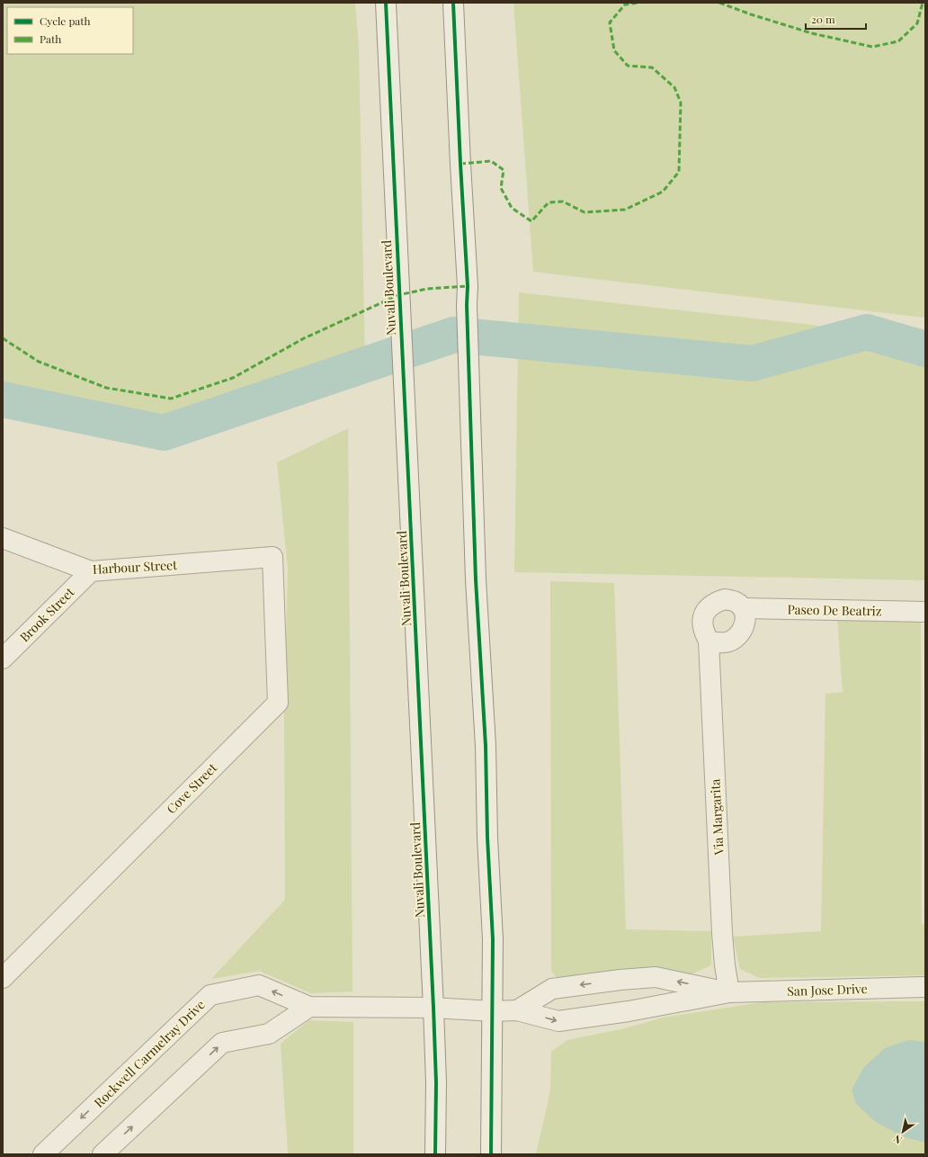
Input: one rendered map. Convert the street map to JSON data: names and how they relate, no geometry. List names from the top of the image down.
{
  "streets": {
    "street": [
      "Nuvali Boulevard",
      "Harbour Street",
      "Paseo De Beatriz",
      "Brook Street",
      "Cove Street",
      "Via Margarita",
      "San Jose Drive",
      "Rockwell Carmelray Drive"
    ]
  },
  "crossings": [
    ["Nuvali Boulevard", "Rockwell Carmelray Drive"],
    ["Harbour Street", "Brook Street"],
    ["Harbour Street", "Cove Street"],
    ["Paseo De Beatriz", "Via Margarita"],
    ["Via Margarita", "San Jose Drive"]
  ],
  "legend": ["Cycle path", "Path"],
  "scale_bar": "20 m",
  "north": "bottom left"
}
